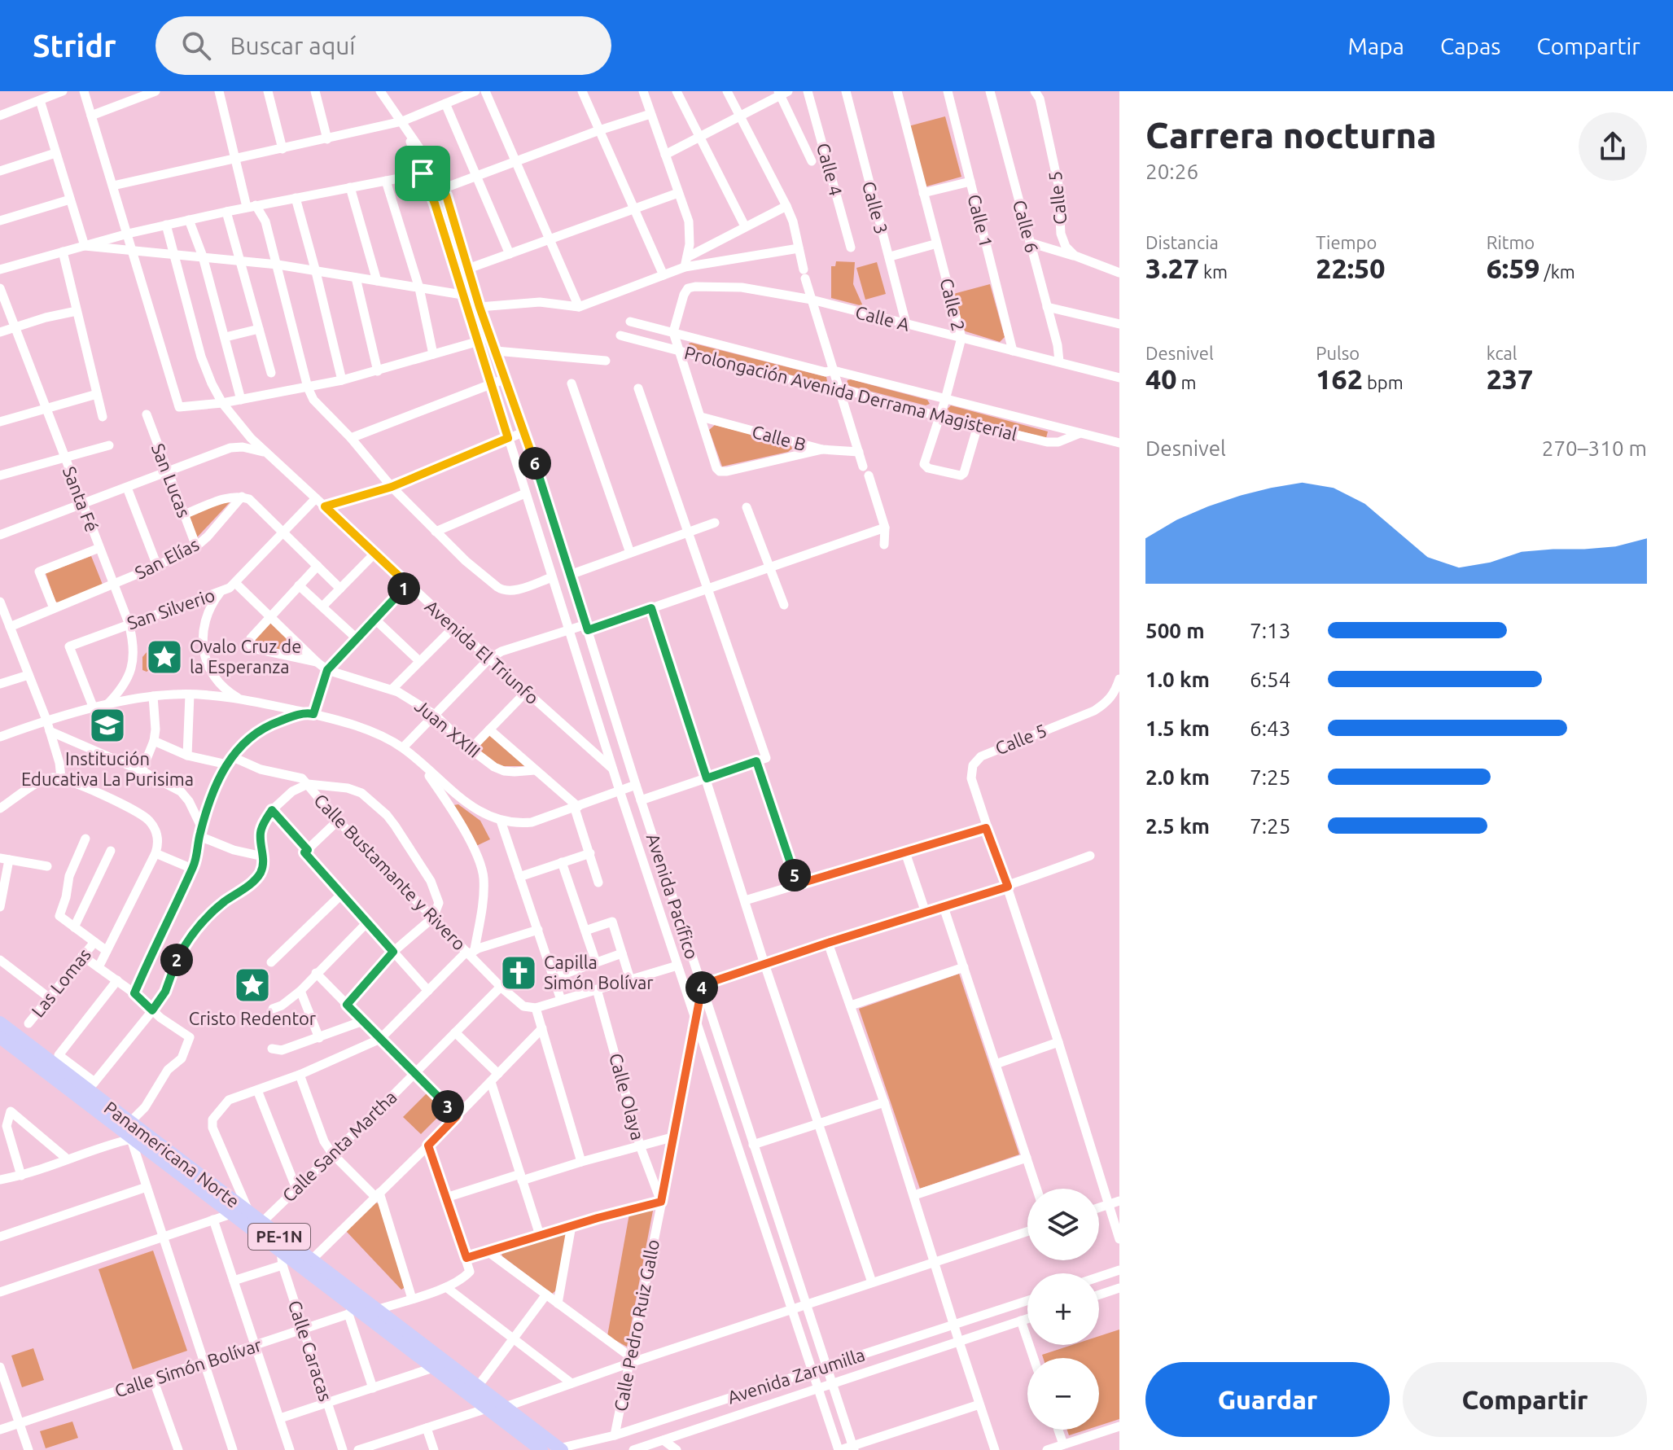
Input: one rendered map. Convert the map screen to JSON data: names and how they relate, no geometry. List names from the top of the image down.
{
  "streets": {
    "highway": ["Panamericana Norte", "PE-1N"],
    "street": [
      "Calle 4",
      "Calle 5",
      "Calle 3",
      "Calle 1",
      "Calle 6",
      "Calle 2",
      "Calle A",
      "Prolongación Avenida Derrama Magisterial",
      "Calle B",
      "San Lucas",
      "Santa Fé",
      "San Elías",
      "San Silverio",
      "Avenida El Triunfo",
      "Juan XXIII",
      "Calle Bustamante y Rivero",
      "Avenida Pacífico",
      "Las Lomas",
      "Calle Olaya",
      "Calle Santa Martha",
      "Calle Pedro Ruiz Gallo",
      "Calle Caracas",
      "Calle Simón Bolívar",
      "Avenida Zarumilla"
    ]
  },
  "crossings": [
    ["Calle 3", "Calle A"],
    ["Calle 1", "Calle A"],
    ["Calle 6", "Calle A"],
    ["Calle 2", "Calle A"],
    ["Calle 2", "Prolongación Avenida Derrama Magisterial"],
    ["Calle A", "Prolongación Avenida Derrama Magisterial"],
    ["San Lucas", "San Elías"],
    ["Santa Fé", "San Elías"],
    ["Santa Fé", "San Silverio"],
    ["San Silverio", "Avenida El Triunfo"],
    ["Avenida El Triunfo", "Avenida Pacífico"],
    ["Calle Bustamante y Rivero", "Calle Santa Martha"],
    ["Avenida Pacífico", "Calle Pedro Ruiz Gallo"],
    ["Avenida Pacífico", "Avenida Zarumilla"],
    ["Calle Olaya", "Calle Pedro Ruiz Gallo"],
    ["Calle Santa Martha", "Panamericana Norte"],
    ["Panamericana Norte", "Calle Caracas"],
    ["Panamericana Norte", "Calle Simón Bolívar"],
    ["Panamericana Norte", "Avenida Zarumilla"],
    ["Calle Pedro Ruiz Gallo", "Avenida Zarumilla"],
    ["Calle Caracas", "Calle Simón Bolívar"]
  ],
  "places": {
    "place": ["Ovalo Cruz de la Esperanza", "Cristo Redentor"],
    "school or university": ["Institución Educativa La Purisima"],
    "church": ["Capilla Simón Bolívar"]
  },
  "page": {
    "header": "Stridr",
    "search": "Buscar aquí",
    "nav": ["Mapa", "Capas", "Compartir"],
    "heading": ["Carrera nocturna", "20:26"],
    "stats": [
      ["Distancia", "3.27 km"],
      ["Tiempo", "22:50"],
      ["Ritmo", "6:59 /km"],
      ["Desnivel", "40 m"],
      ["Pulso", "162 bpm"],
      ["kcal", "237"]
    ],
    "chart": ["Desnivel", "270–310 m"],
    "pins": [
      "6",
      "1",
      "5",
      "2",
      "4",
      "3"
    ],
    "list": [
      {
        "name": "500 m",
        "note": "7:13"
      },
      {
        "name": "1.0 km",
        "note": "6:54"
      },
      {
        "name": "1.5 km",
        "note": "6:43"
      },
      {
        "name": "2.0 km",
        "note": "7:25"
      },
      {
        "name": "2.5 km",
        "note": "7:25"
      }
    ],
    "map_buttons": ["+", "−"],
    "buttons": ["Guardar", "Compartir"]
  }
}
